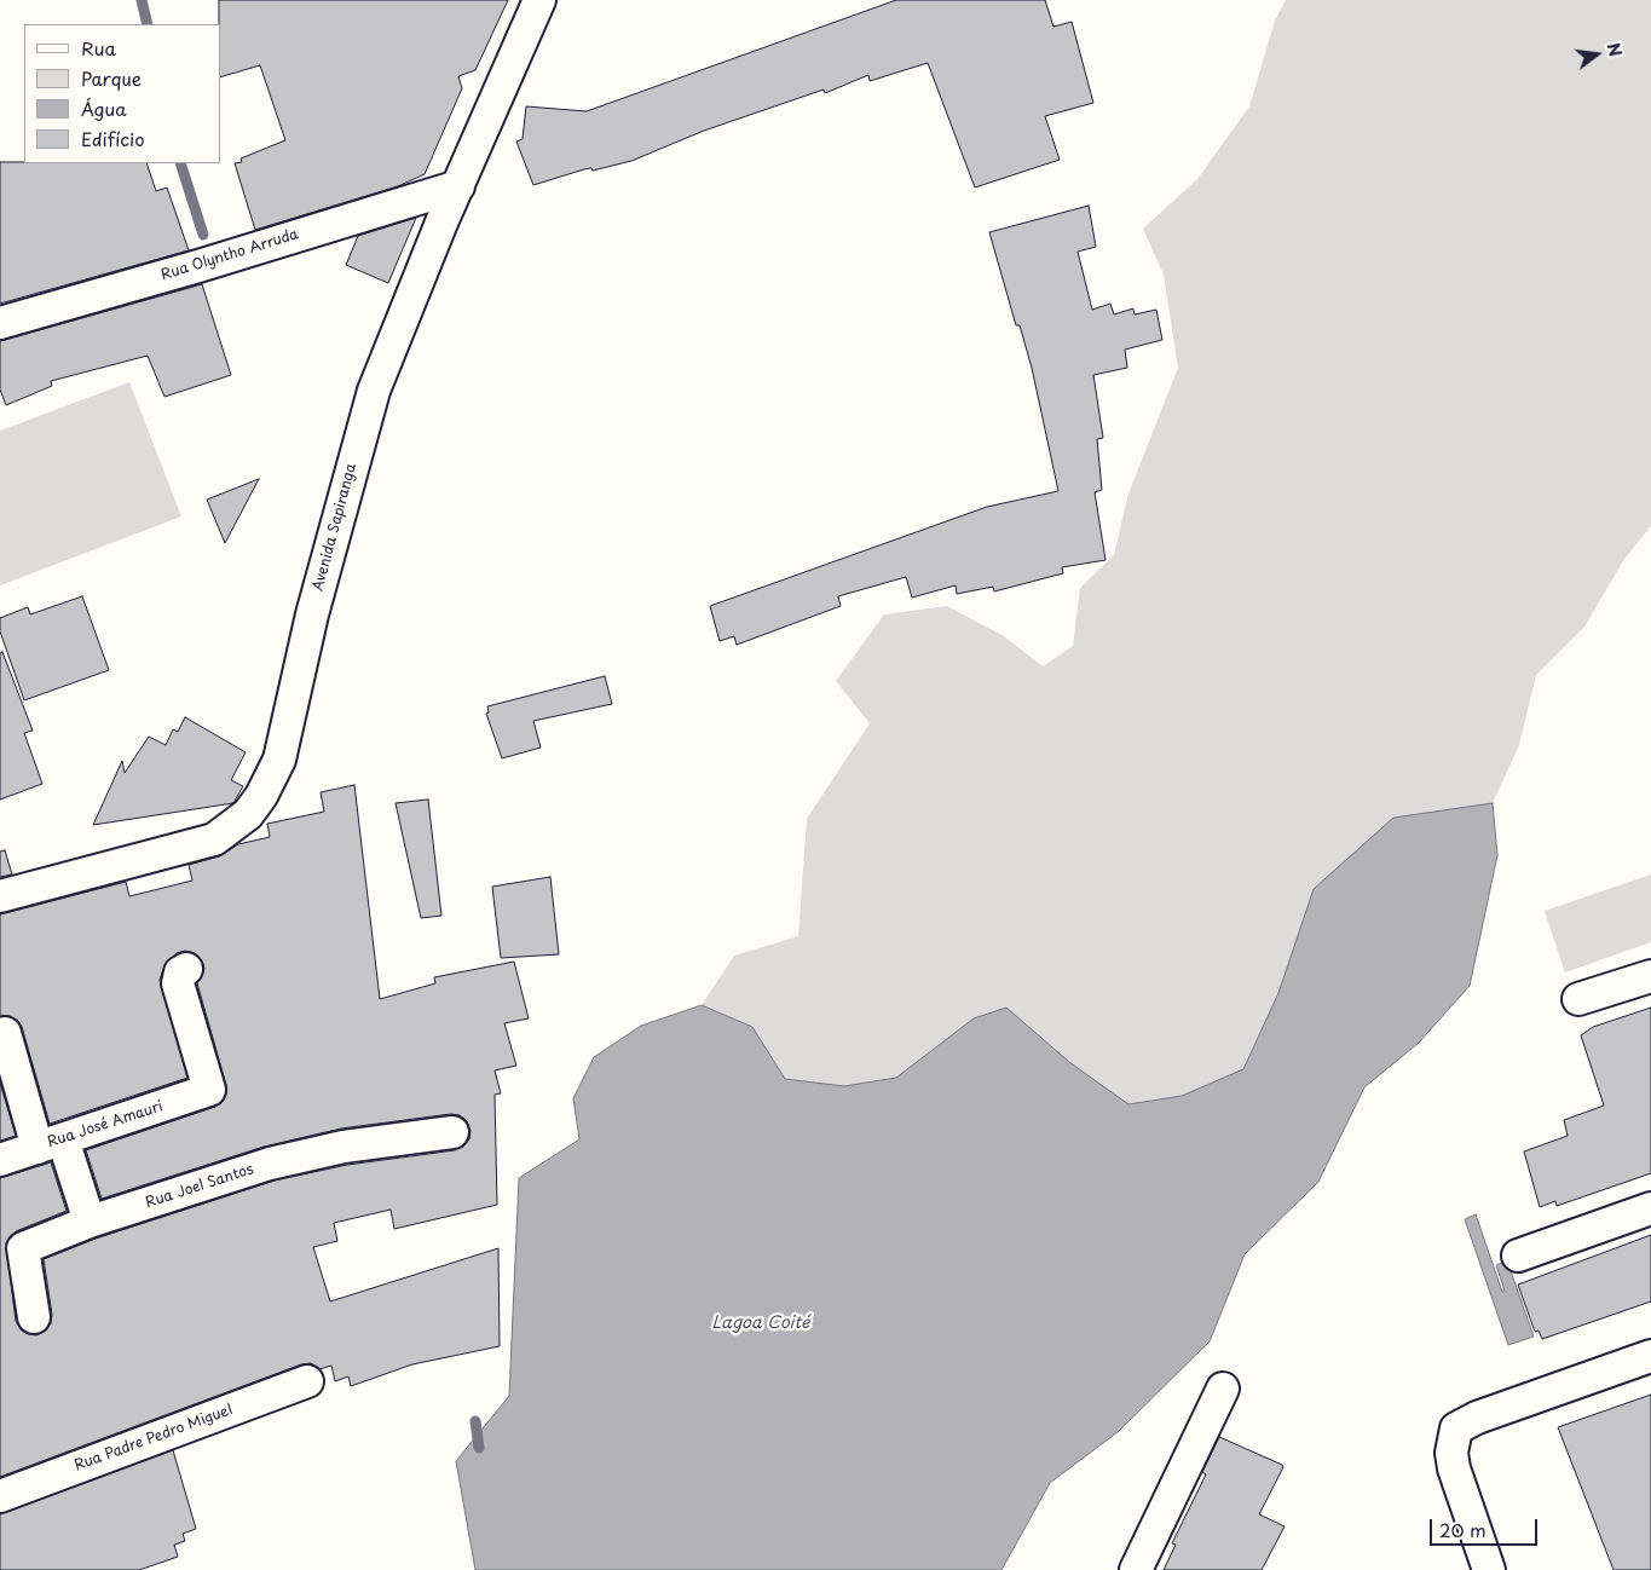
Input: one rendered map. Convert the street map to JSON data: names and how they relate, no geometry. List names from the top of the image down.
{
  "streets": {
    "street": [
      "Rua Olyntho Arruda",
      "Avenida Sapiranga",
      "Rua José Amauri",
      "Rua Joel Santos",
      "Rua Padre Pedro Miguel"
    ]
  },
  "crossings": [
    ["Rua Olyntho Arruda", "Avenida Sapiranga"]
  ],
  "water": ["Lagoa Coité"],
  "legend": [
    "Rua",
    "Parque",
    "Água",
    "Edifício"
  ],
  "scale_bar": "20 m",
  "north": "right"
}
